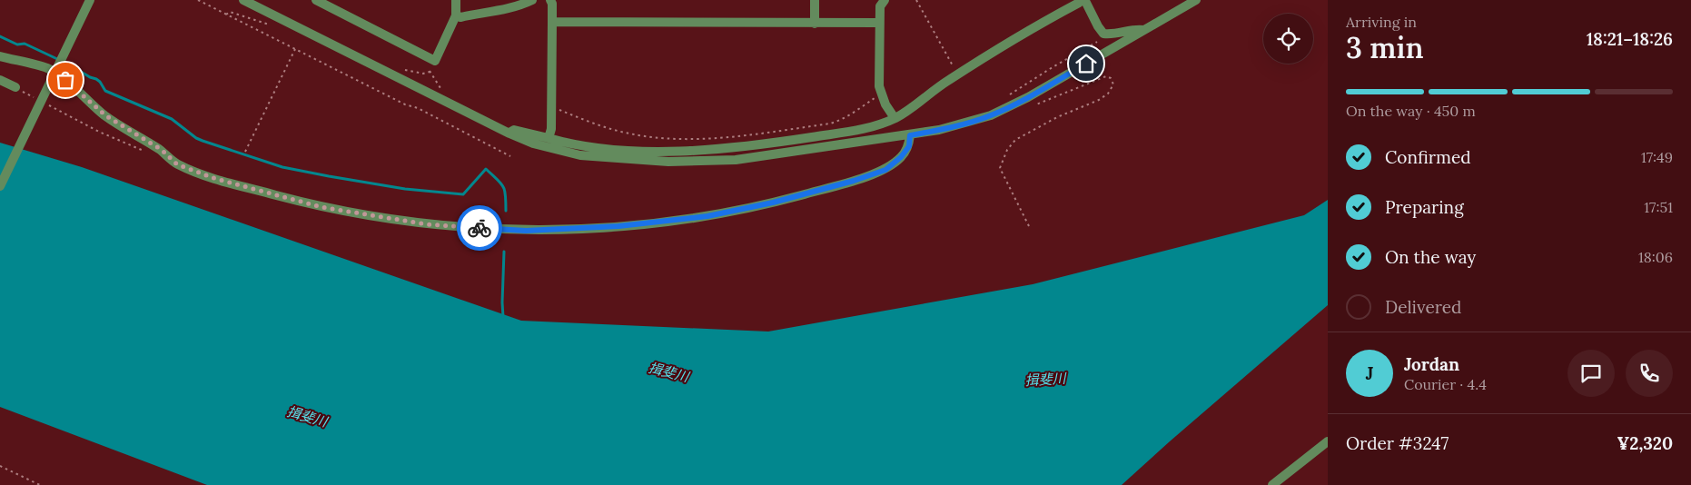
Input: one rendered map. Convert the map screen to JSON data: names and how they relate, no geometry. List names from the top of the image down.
{
  "water": ["揖斐川"],
  "page": {
    "heading": ["3 min", "Arriving in", "18:21–18:26"],
    "panel": [
      "Jordan",
      "Courier · 4.4",
      "Order #3247",
      "¥2,320"
    ],
    "bar": "On the way · 450 m",
    "list": [
      ["Confirmed", "17:49"],
      ["Preparing", "17:51"],
      ["On the way", "18:06"],
      "Delivered"
    ],
    "round": "J"
  }
}
